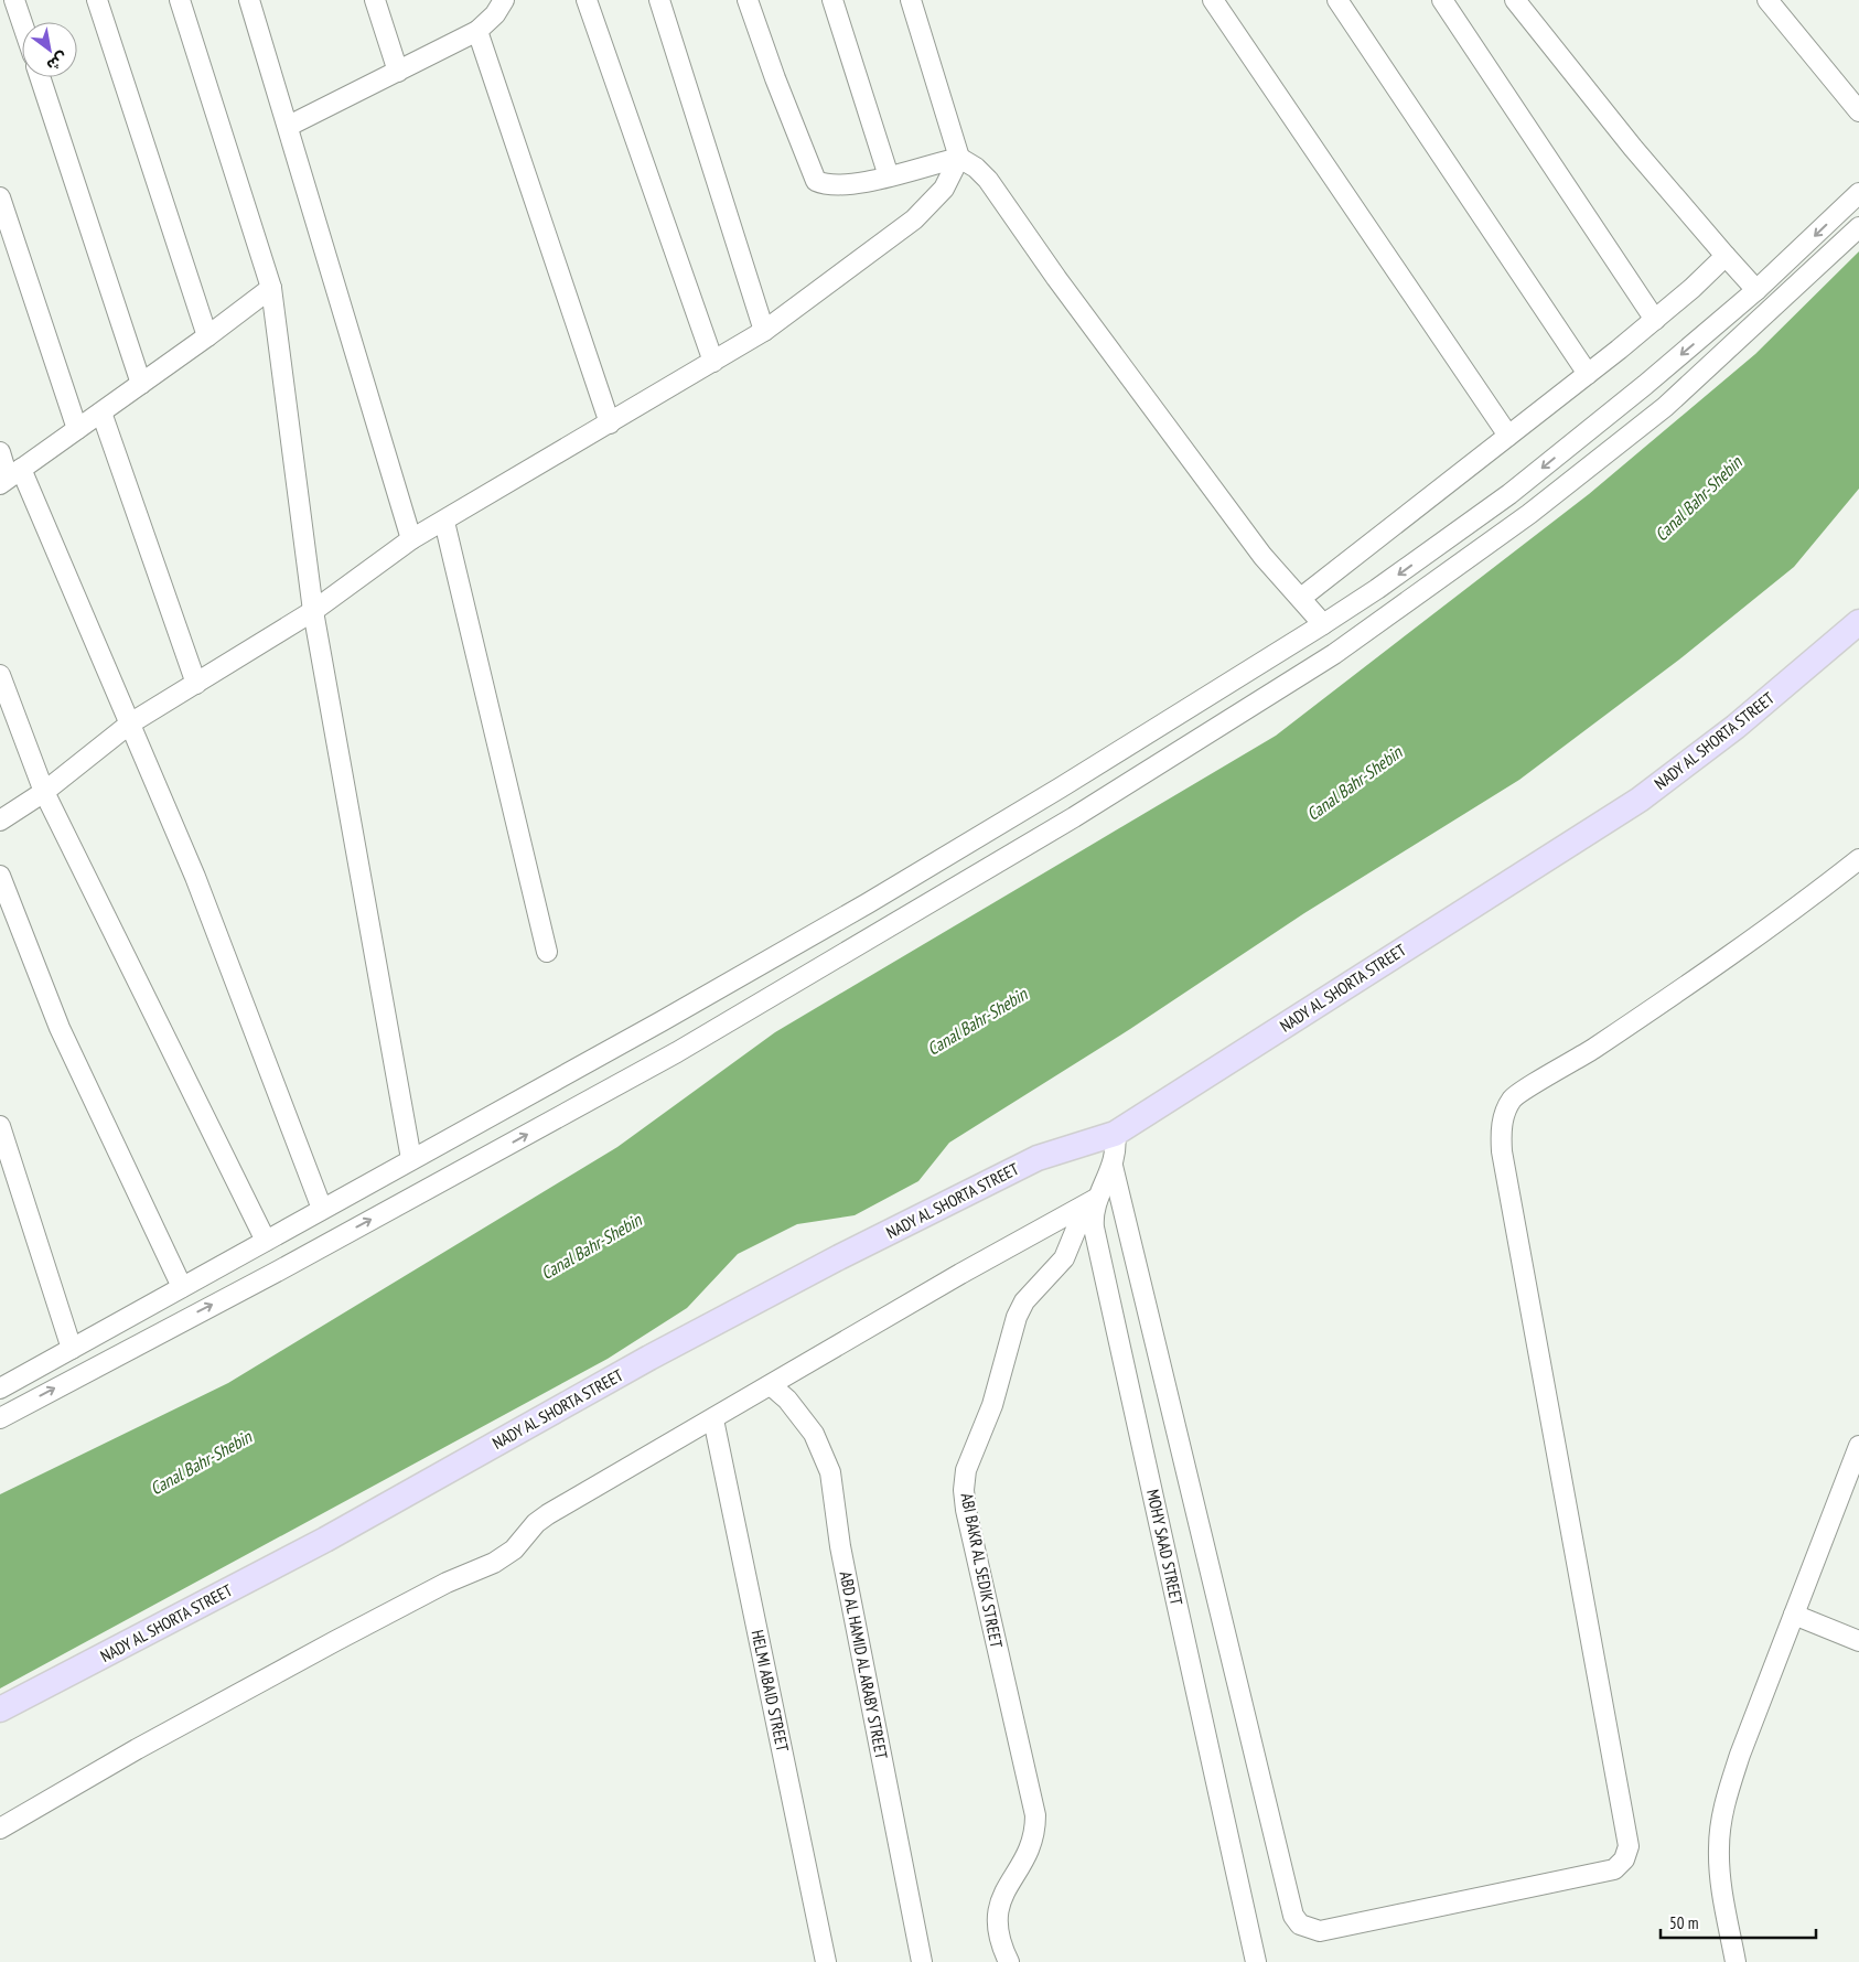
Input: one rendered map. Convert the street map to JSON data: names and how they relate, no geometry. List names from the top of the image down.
{
  "streets": {
    "main road": ["NADY AL SHORTA STREET"],
    "street": [
      "MOHY SAAD STREET",
      "ABI BAKR AL SEDIK STREET",
      "ABD AL HAMID AL ARABY STREET",
      "HELMI ABAID STREET"
    ]
  },
  "crossings": [
    ["NADY AL SHORTA STREET", "MOHY SAAD STREET"],
    ["MOHY SAAD STREET", "ABI BAKR AL SEDIK STREET"]
  ],
  "water": ["Canal Bahr-Shebin"],
  "scale_bar": "50 m",
  "north": "bottom right"
}
